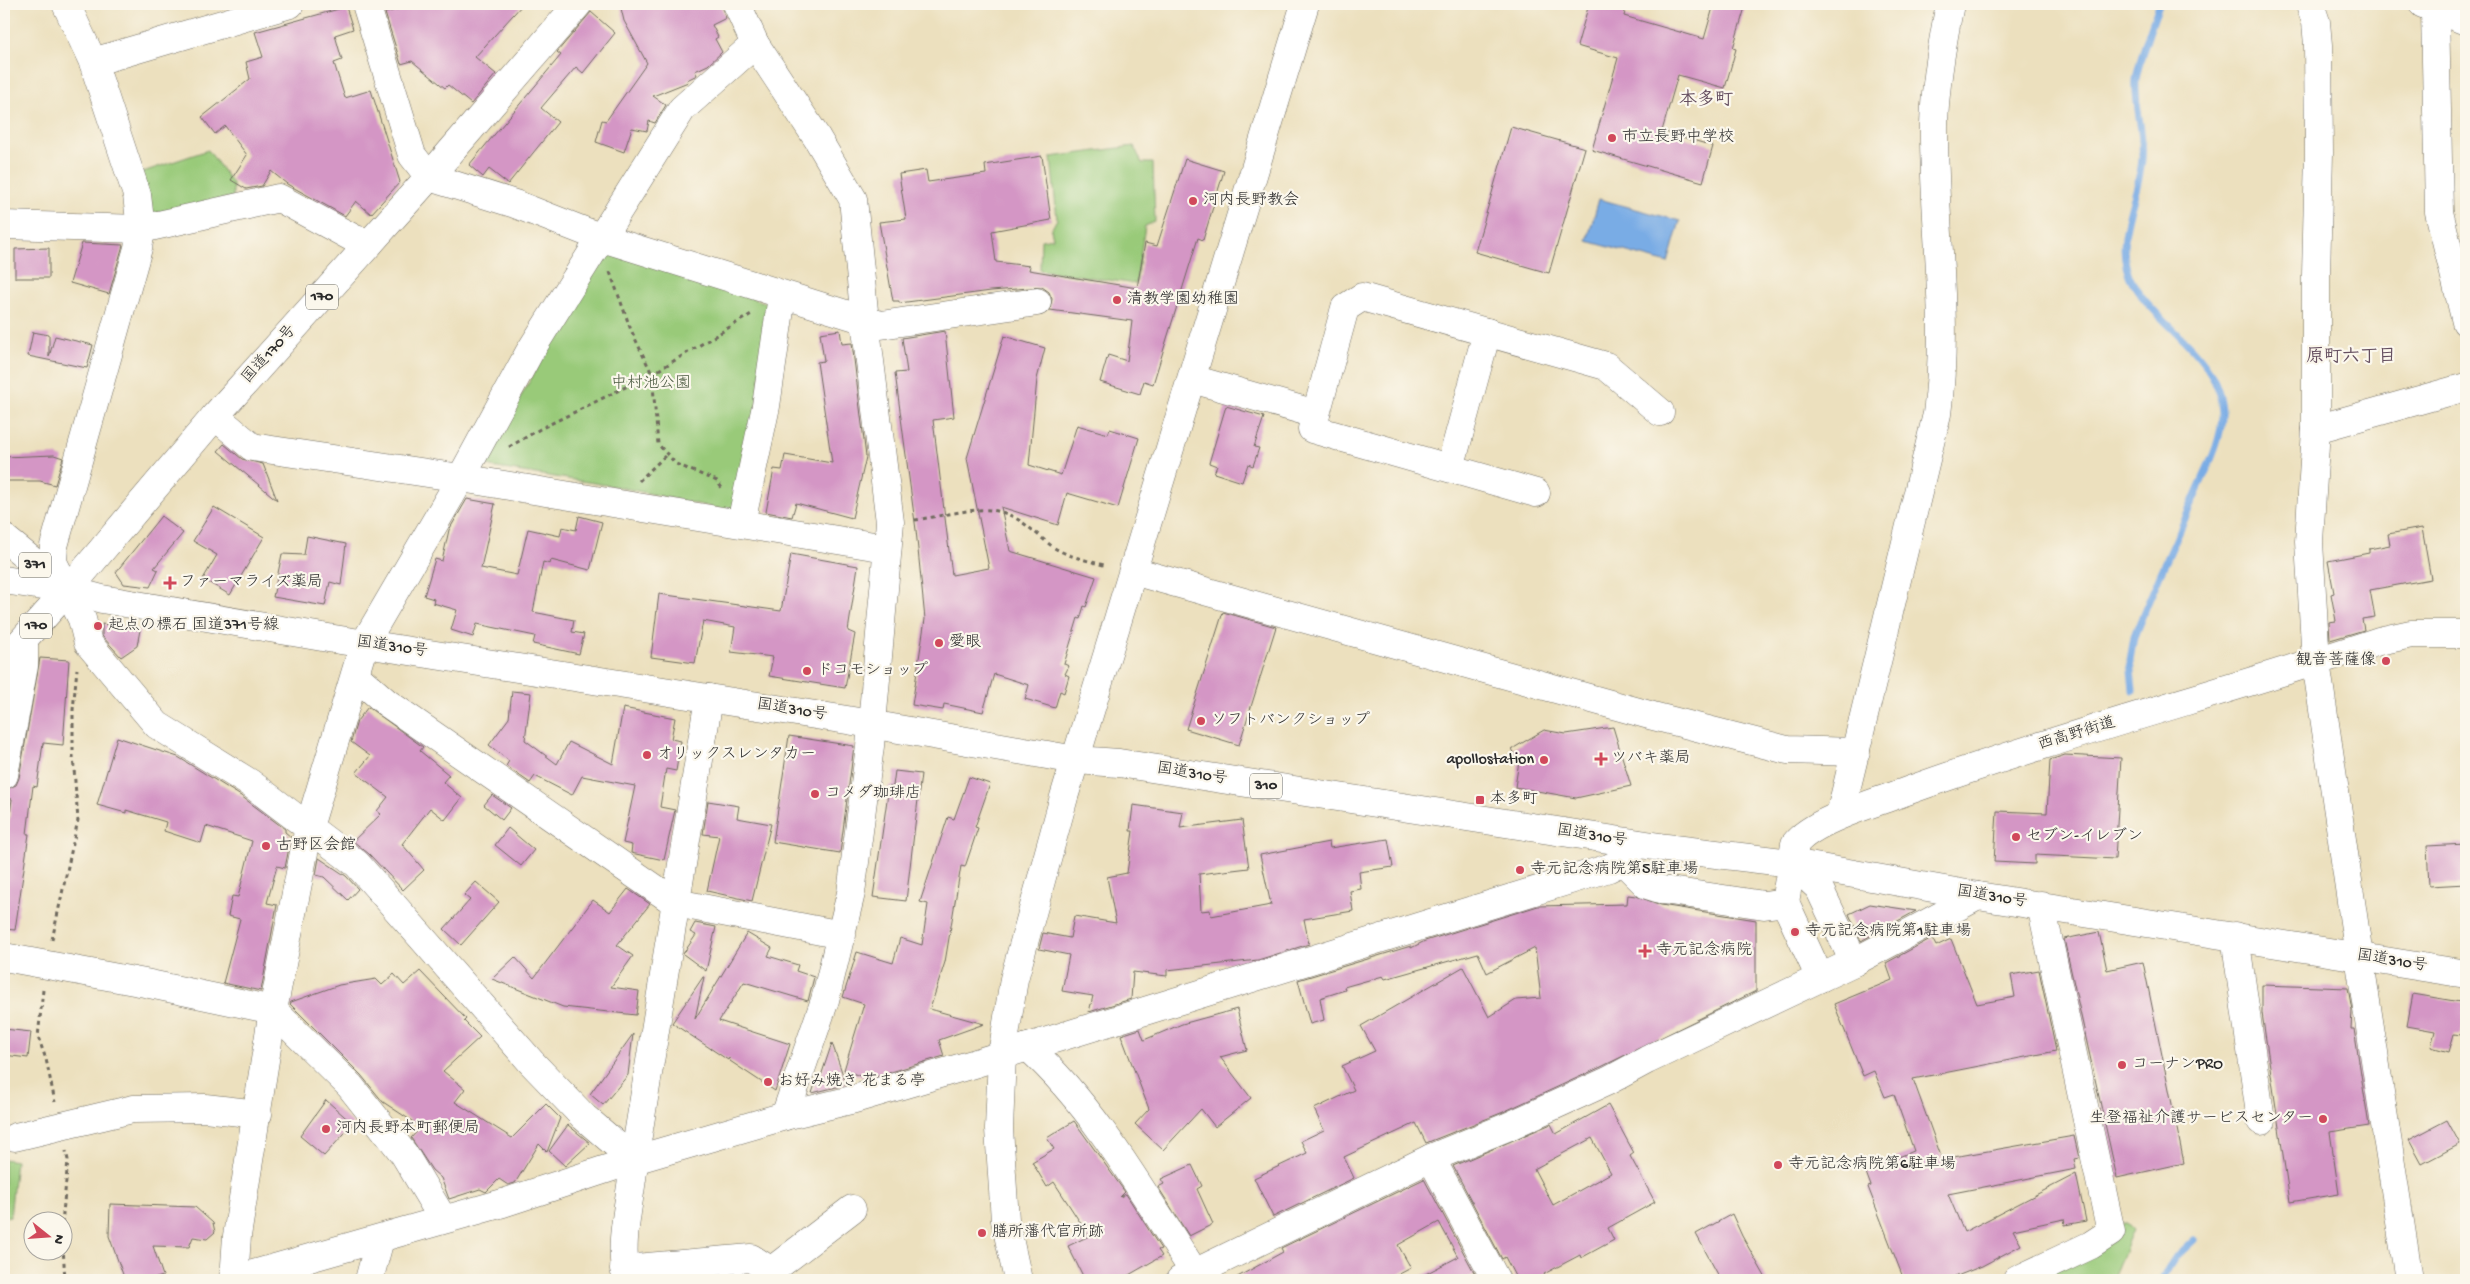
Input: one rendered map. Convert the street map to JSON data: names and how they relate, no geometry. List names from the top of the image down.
{
  "streets": {
    "main road": [
      "170",
      "国道170号",
      "371",
      "国道310号",
      "西高野街道",
      "310"
    ]
  },
  "crossings": [
    ["国道170号", "371"],
    ["国道170号", "国道310号"],
    ["371", "国道310号"],
    ["国道310号", "西高野街道"]
  ],
  "districts": ["本多町", "原町六丁目"],
  "parks": ["中村池公園"],
  "places": {
    "other": [
      "市立長野中学校",
      "河内長野教会",
      "清教学園幼稚園",
      "起点の標石 国道371号線",
      "愛眼",
      "観音菩薩像",
      "ドコモショップ",
      "ソフトバンクショップ",
      "オリックスレンタカー",
      "apollostation",
      "コメダ珈琲店",
      "セブン-イレブン",
      "古野区会館",
      "寺元記念病院第5駐車場",
      "寺元記念病院第1駐車場",
      "コーナンPRO",
      "お好み焼き 花まる亭",
      "生登福祉介護サービスセンター",
      "河内長野本町郵便局",
      "寺元記念病院第6駐車場",
      "膳所藩代官所跡"
    ],
    "health": ["ファーマライズ薬局", "ツバキ薬局", "寺元記念病院"],
    "transit": ["本多町"]
  },
  "north": "right"
}
